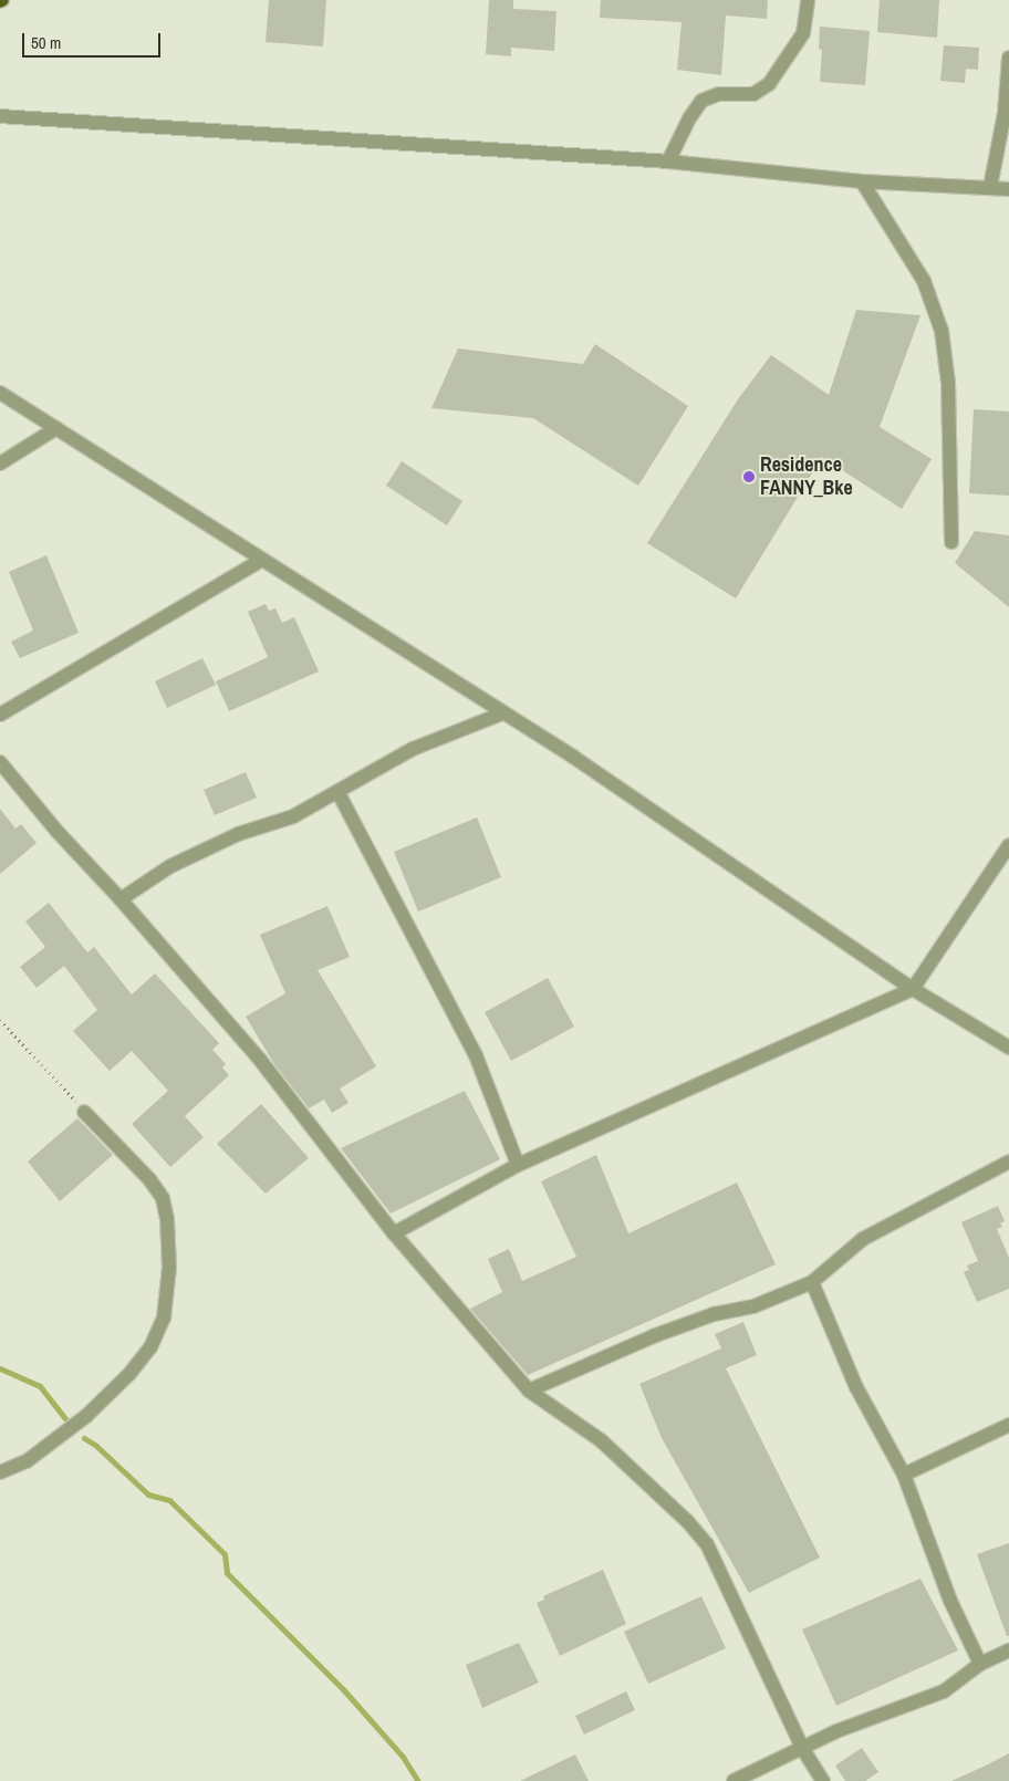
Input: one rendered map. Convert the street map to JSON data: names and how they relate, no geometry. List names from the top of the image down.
{
  "places": ["Residence FANNY_Bke"],
  "scale_bar": "50 m"
}
